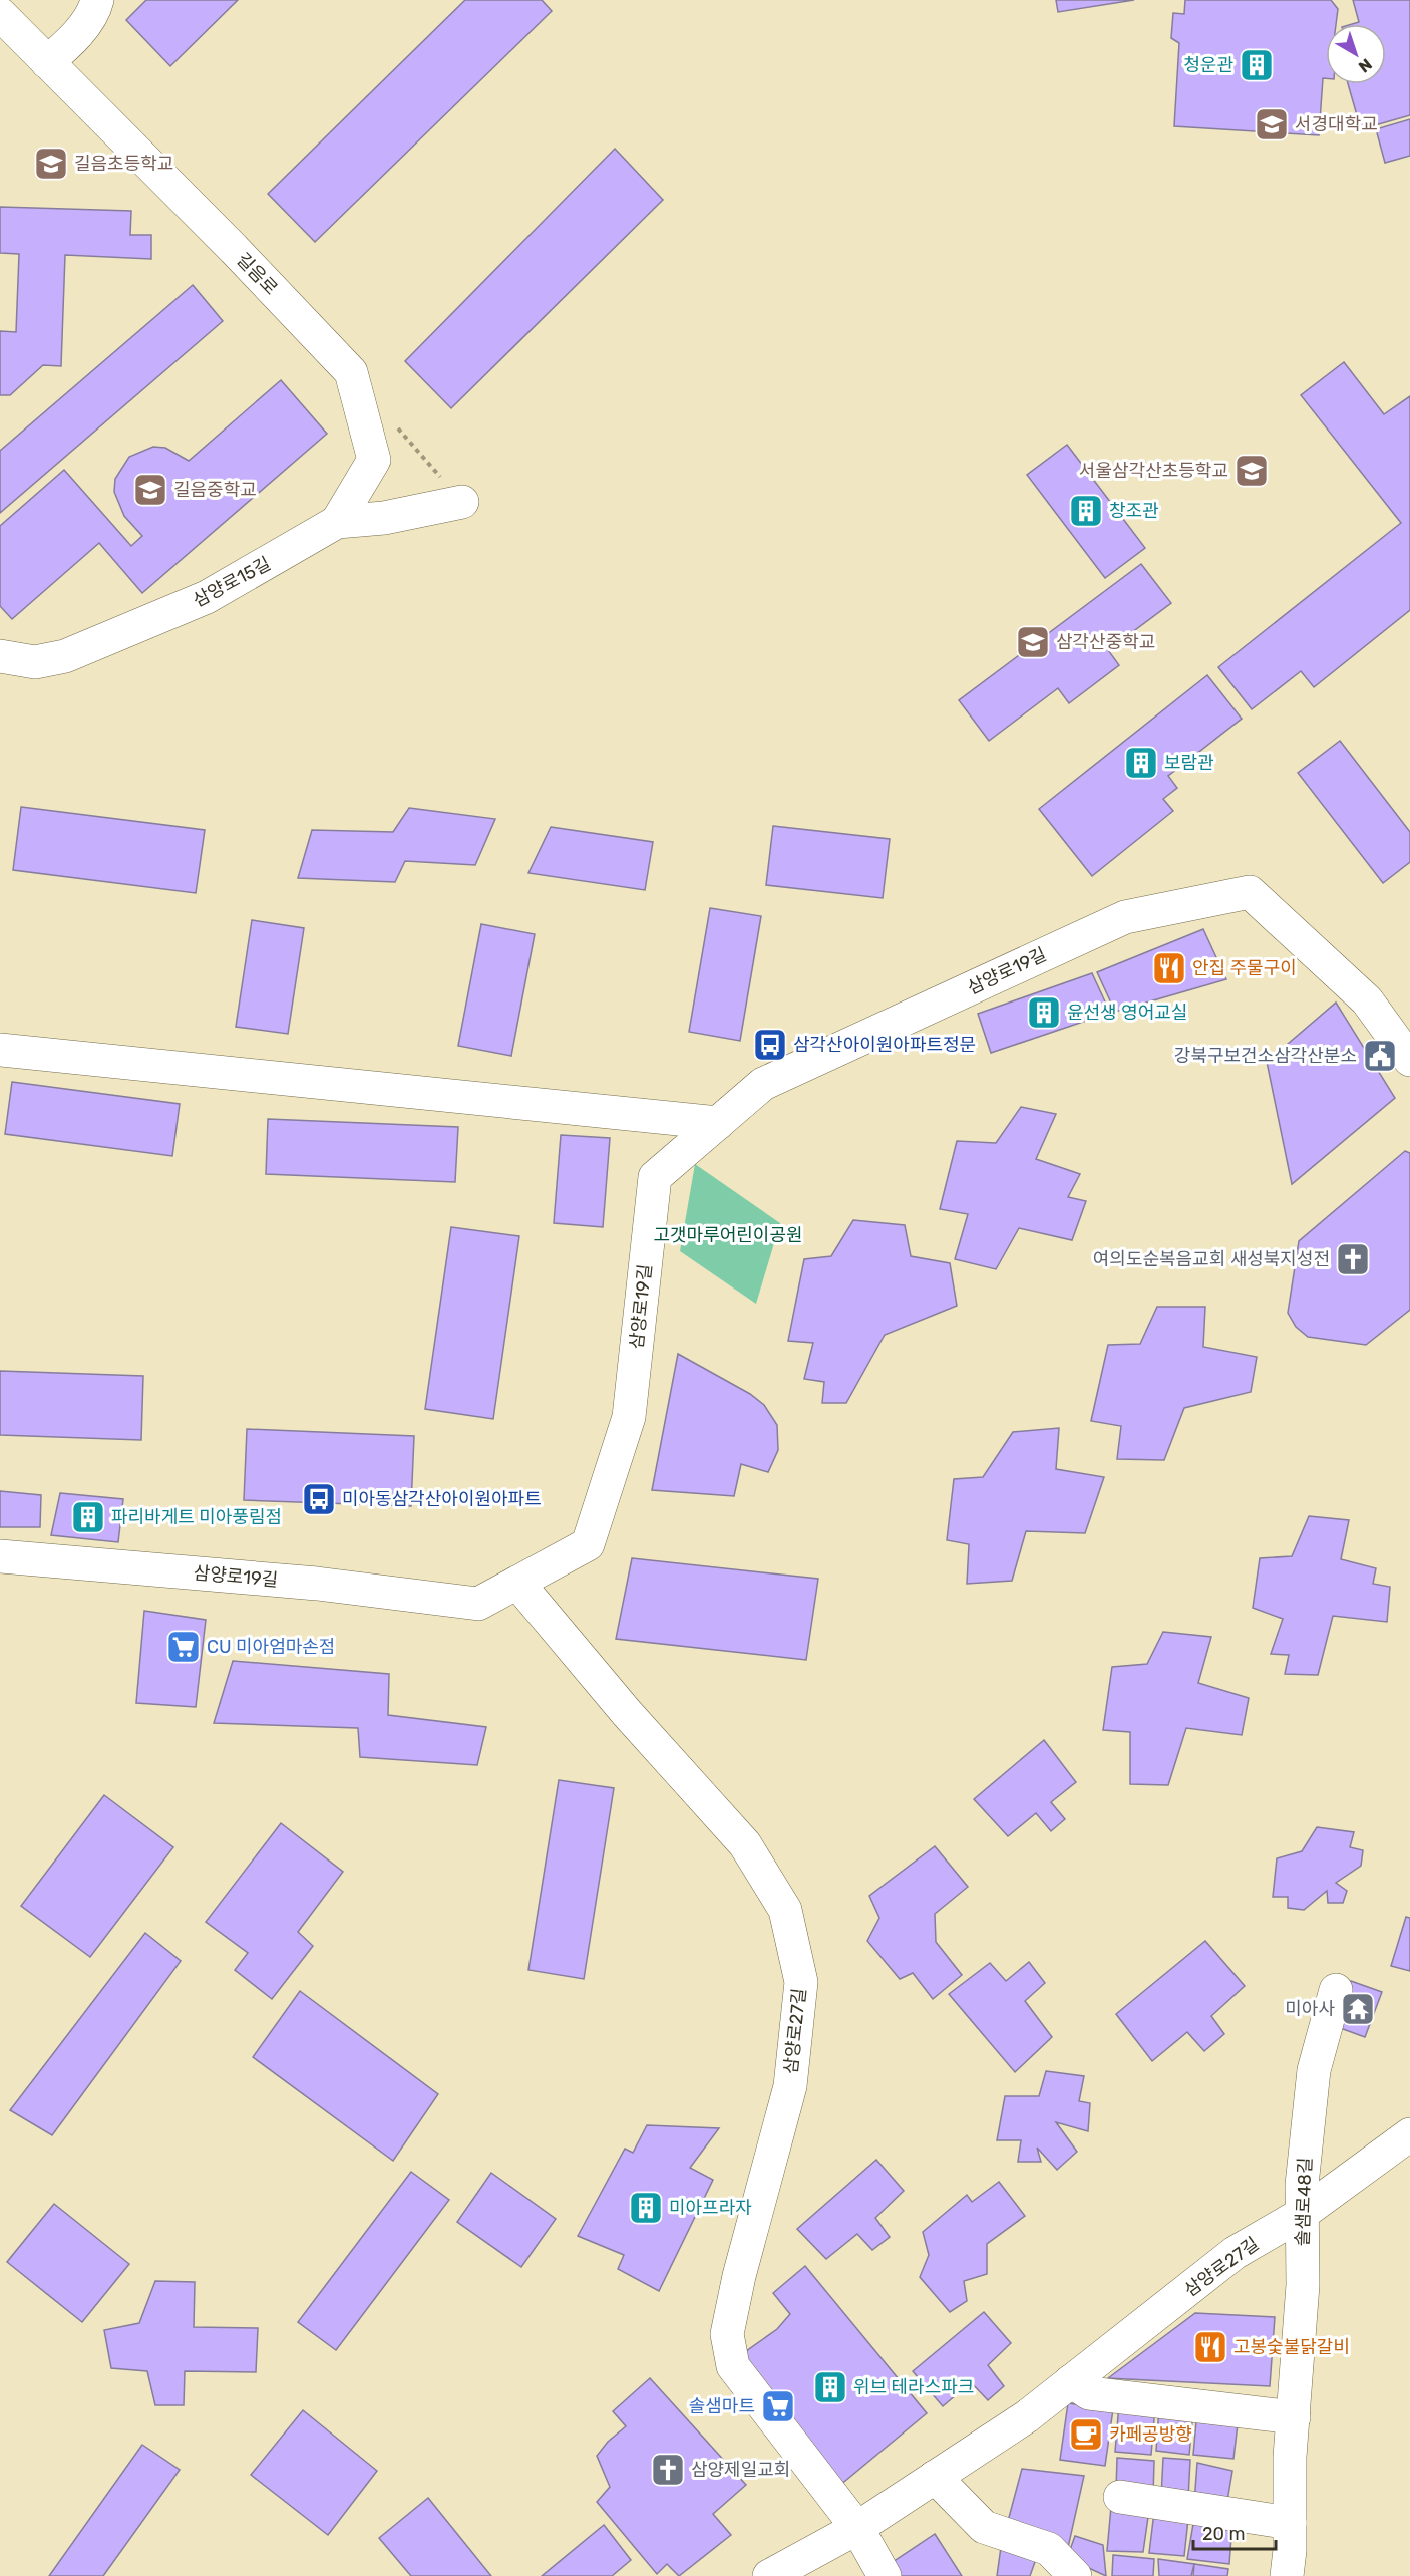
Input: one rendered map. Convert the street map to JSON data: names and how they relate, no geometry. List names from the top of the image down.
{
  "streets": {
    "street": [
      "길음로",
      "삼양로15길",
      "삼양로19길",
      "삼양로27길",
      "솔샘로48길"
    ]
  },
  "crossings": [
    ["길음로", "삼양로15길"],
    ["삼양로19길", "삼양로27길"],
    ["삼양로27길", "솔샘로48길"]
  ],
  "parks": ["고갯마루어린이공원"],
  "places": {
    "building": [
      "청운관",
      "창조관",
      "보람관",
      "윤선생 영어교실",
      "파리바게트 미아풍림점",
      "미아프라자",
      "위브 테라스파크"
    ],
    "school or university": [
      "서경대학교",
      "길음초등학교",
      "서울삼각산초등학교",
      "길음중학교",
      "삼각산중학교"
    ],
    "restaurant": ["안집 주물구이", "고봉숯불닭갈비"],
    "bus stop": ["삼각산아이원아파트정문", "미아동삼각산아이원아파트"],
    "public building": ["강북구보건소삼각산분소"],
    "church": ["여의도순복음교회 새성북지성전", "삼양제일교회"],
    "supermarket": ["CU 미아엄마손점", "솔샘마트"],
    "temple": ["미아사"],
    "cafe": ["카페공방향"]
  },
  "scale_bar": "20 m",
  "north": "bottom right"
}
